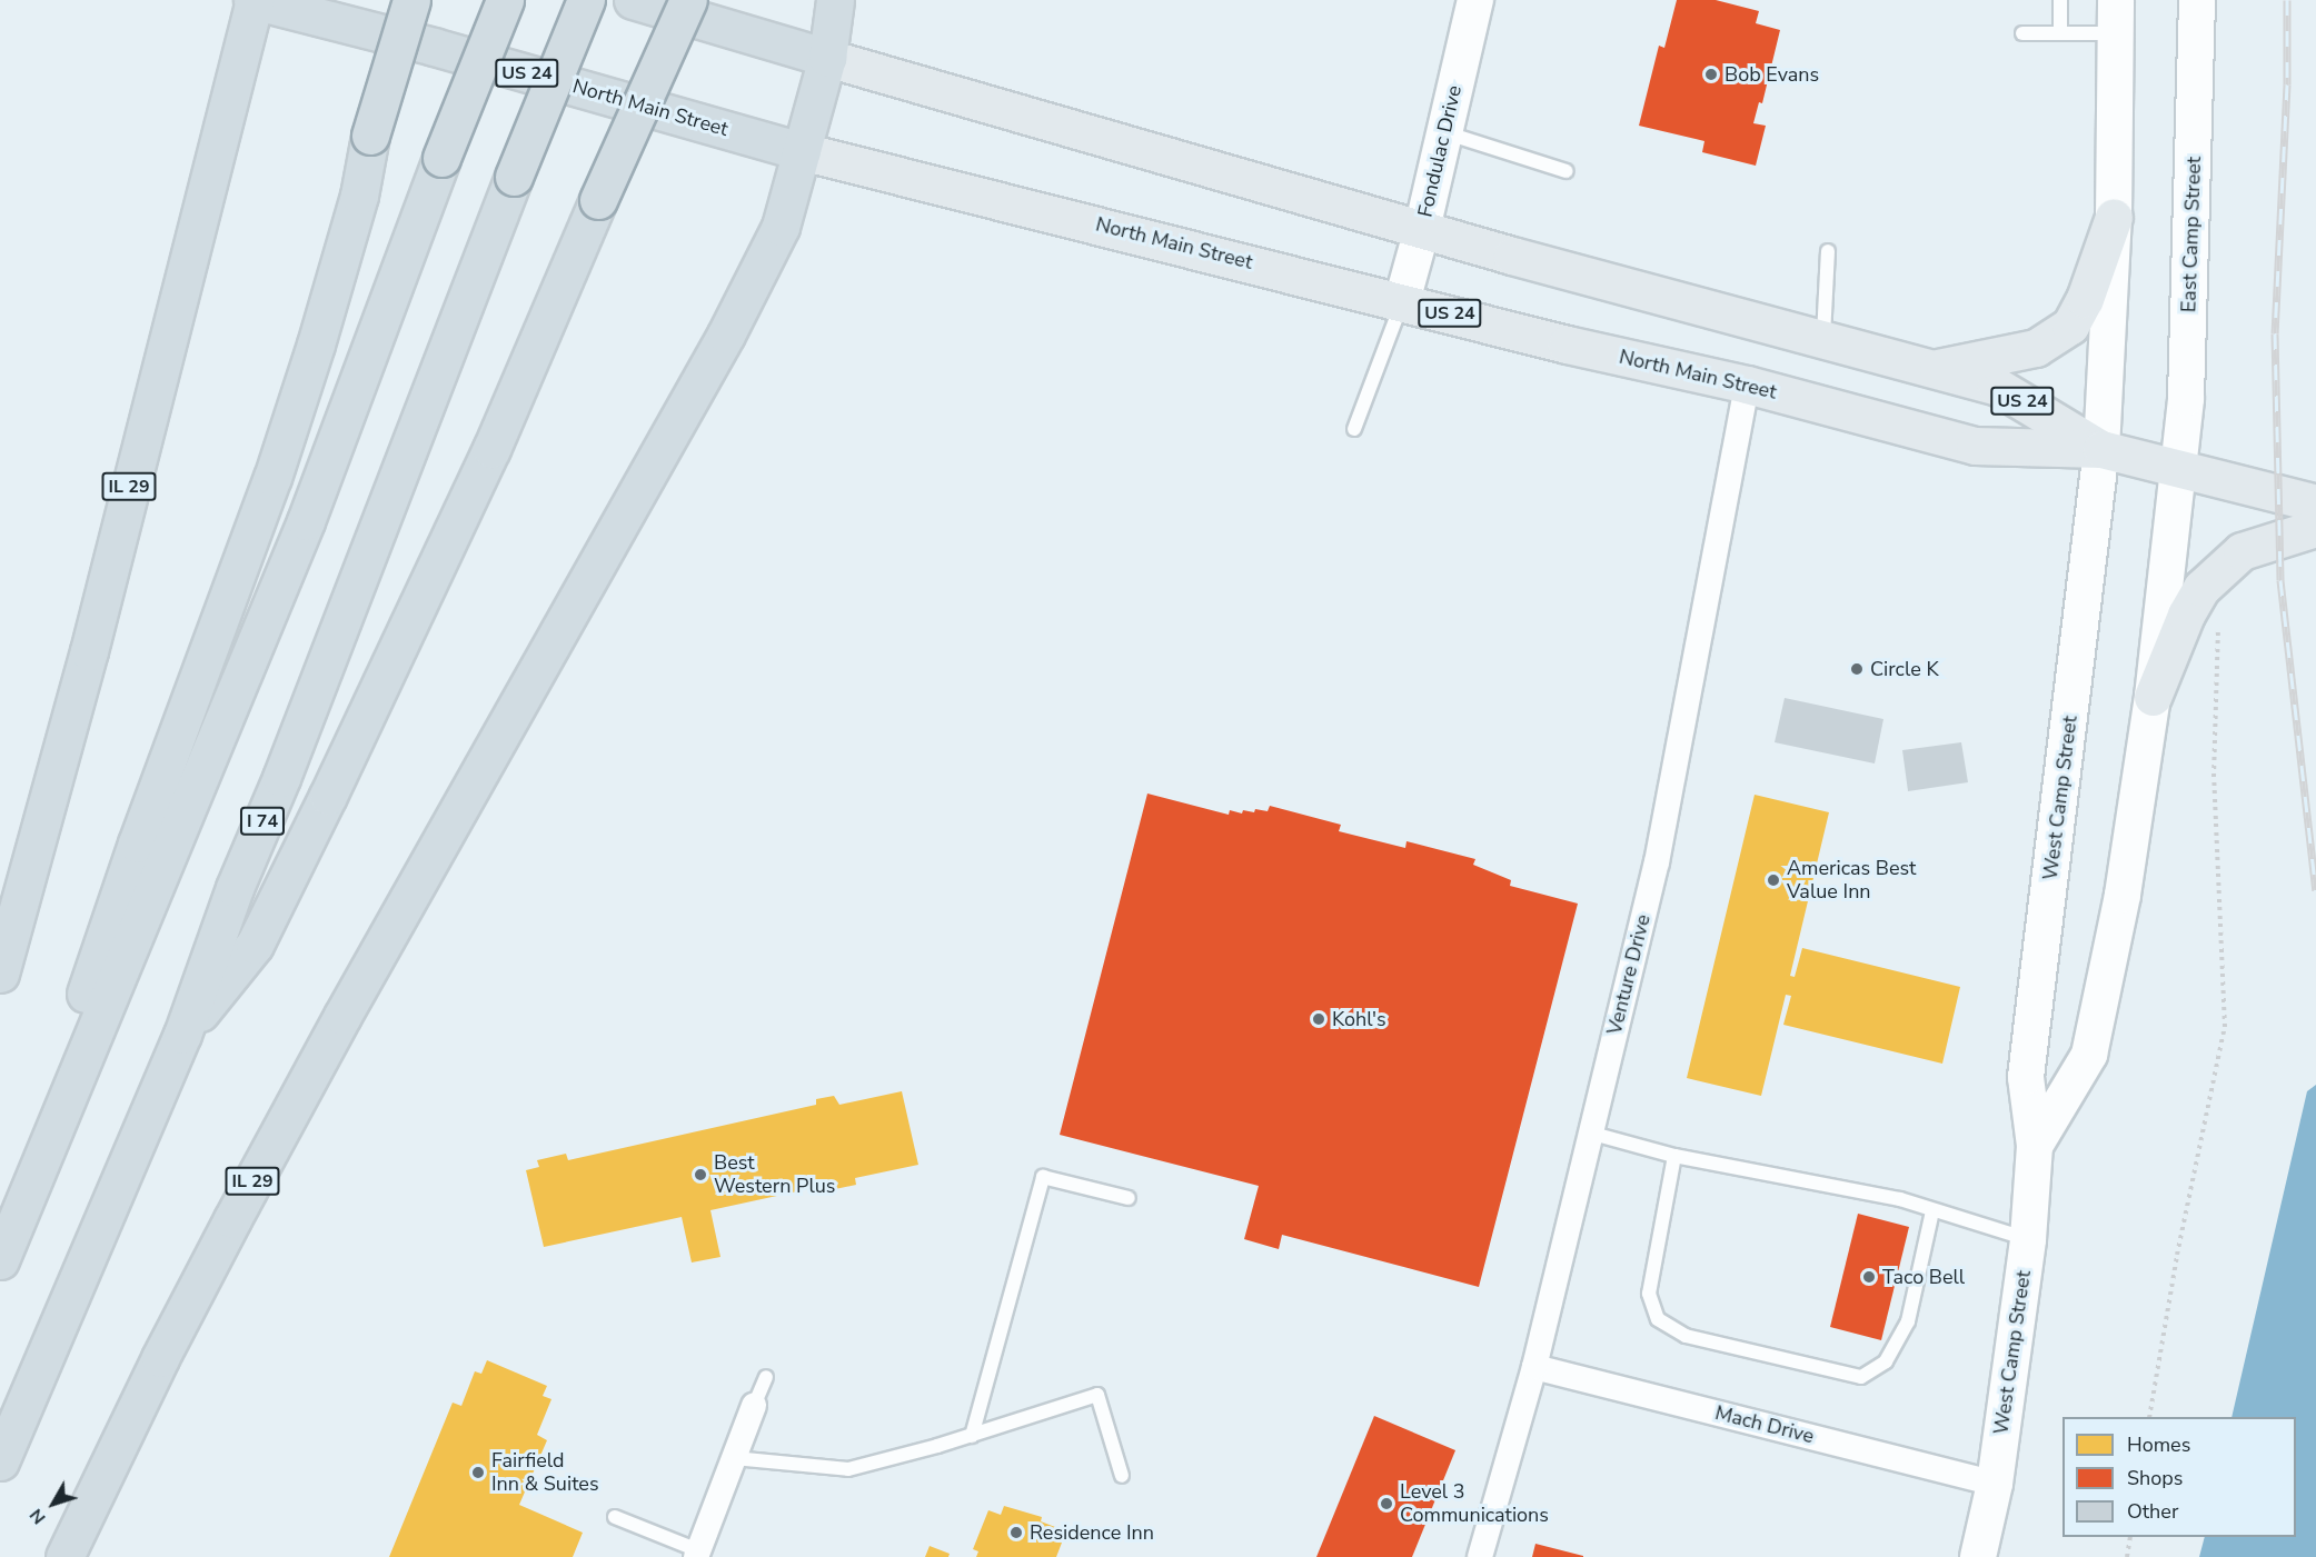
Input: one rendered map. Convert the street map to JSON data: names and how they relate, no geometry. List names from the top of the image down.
{
  "streets": {
    "highway": [
      "US 24",
      "North Main Street",
      "IL 29",
      "I 74"
    ],
    "main road": ["Fondulac Drive", "East Camp Street", "West Camp Street"],
    "street": ["Venture Drive", "Mach Drive"]
  },
  "crossings": [
    ["North Main Street", "Fondulac Drive"],
    ["North Main Street", "East Camp Street"],
    ["North Main Street", "IL 29"],
    ["North Main Street", "West Camp Street"],
    ["North Main Street", "Venture Drive"],
    ["East Camp Street", "West Camp Street"],
    ["West Camp Street", "Mach Drive"],
    ["Venture Drive", "Mach Drive"]
  ],
  "places": [
    "Bob Evans",
    "Circle K",
    "Americas Best Value Inn",
    "Kohl's",
    "Best Western Plus",
    "Taco Bell",
    "Fairfield Inn & Suites",
    "Level 3 Communications",
    "Residence Inn"
  ],
  "legend": ["Homes", "Shops", "Other"],
  "north": "bottom left"
}
